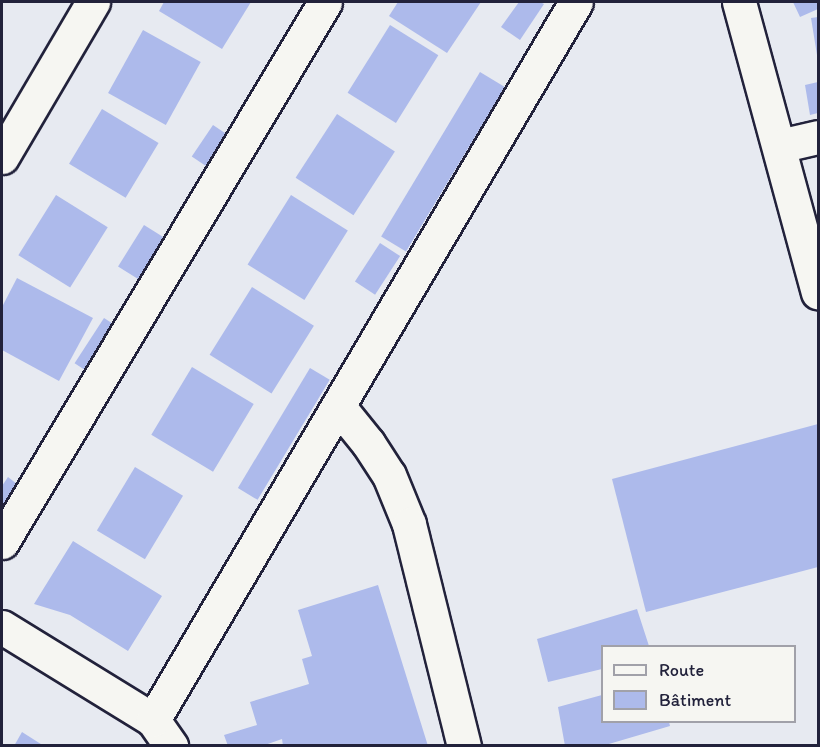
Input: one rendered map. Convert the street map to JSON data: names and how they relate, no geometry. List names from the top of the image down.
{
  "legend": ["Route", "Bâtiment"]
}
